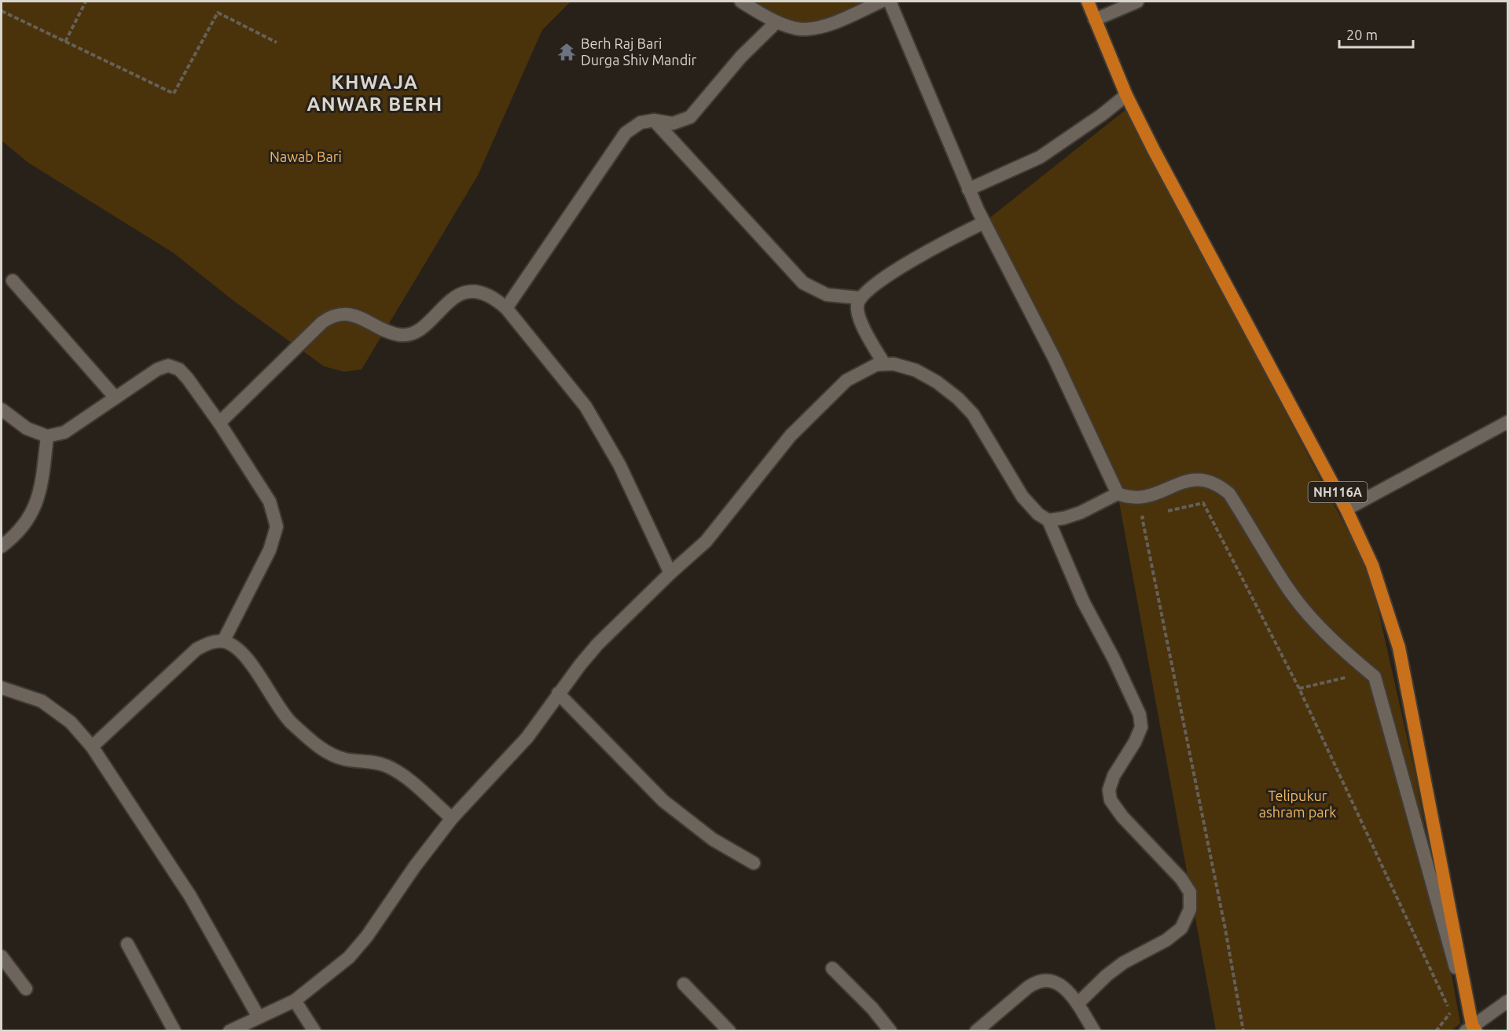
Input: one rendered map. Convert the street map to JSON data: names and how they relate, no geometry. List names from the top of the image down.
{
  "streets": {
    "highway": ["NH116A"]
  },
  "districts": ["KHWAJA ANWAR BERH"],
  "parks": ["Nawab Bari", "Telipukur ashram park"],
  "places": {
    "temple": ["Berh Raj Bari Durga Shiv Mandir"]
  },
  "scale_bar": "20 m"
}
